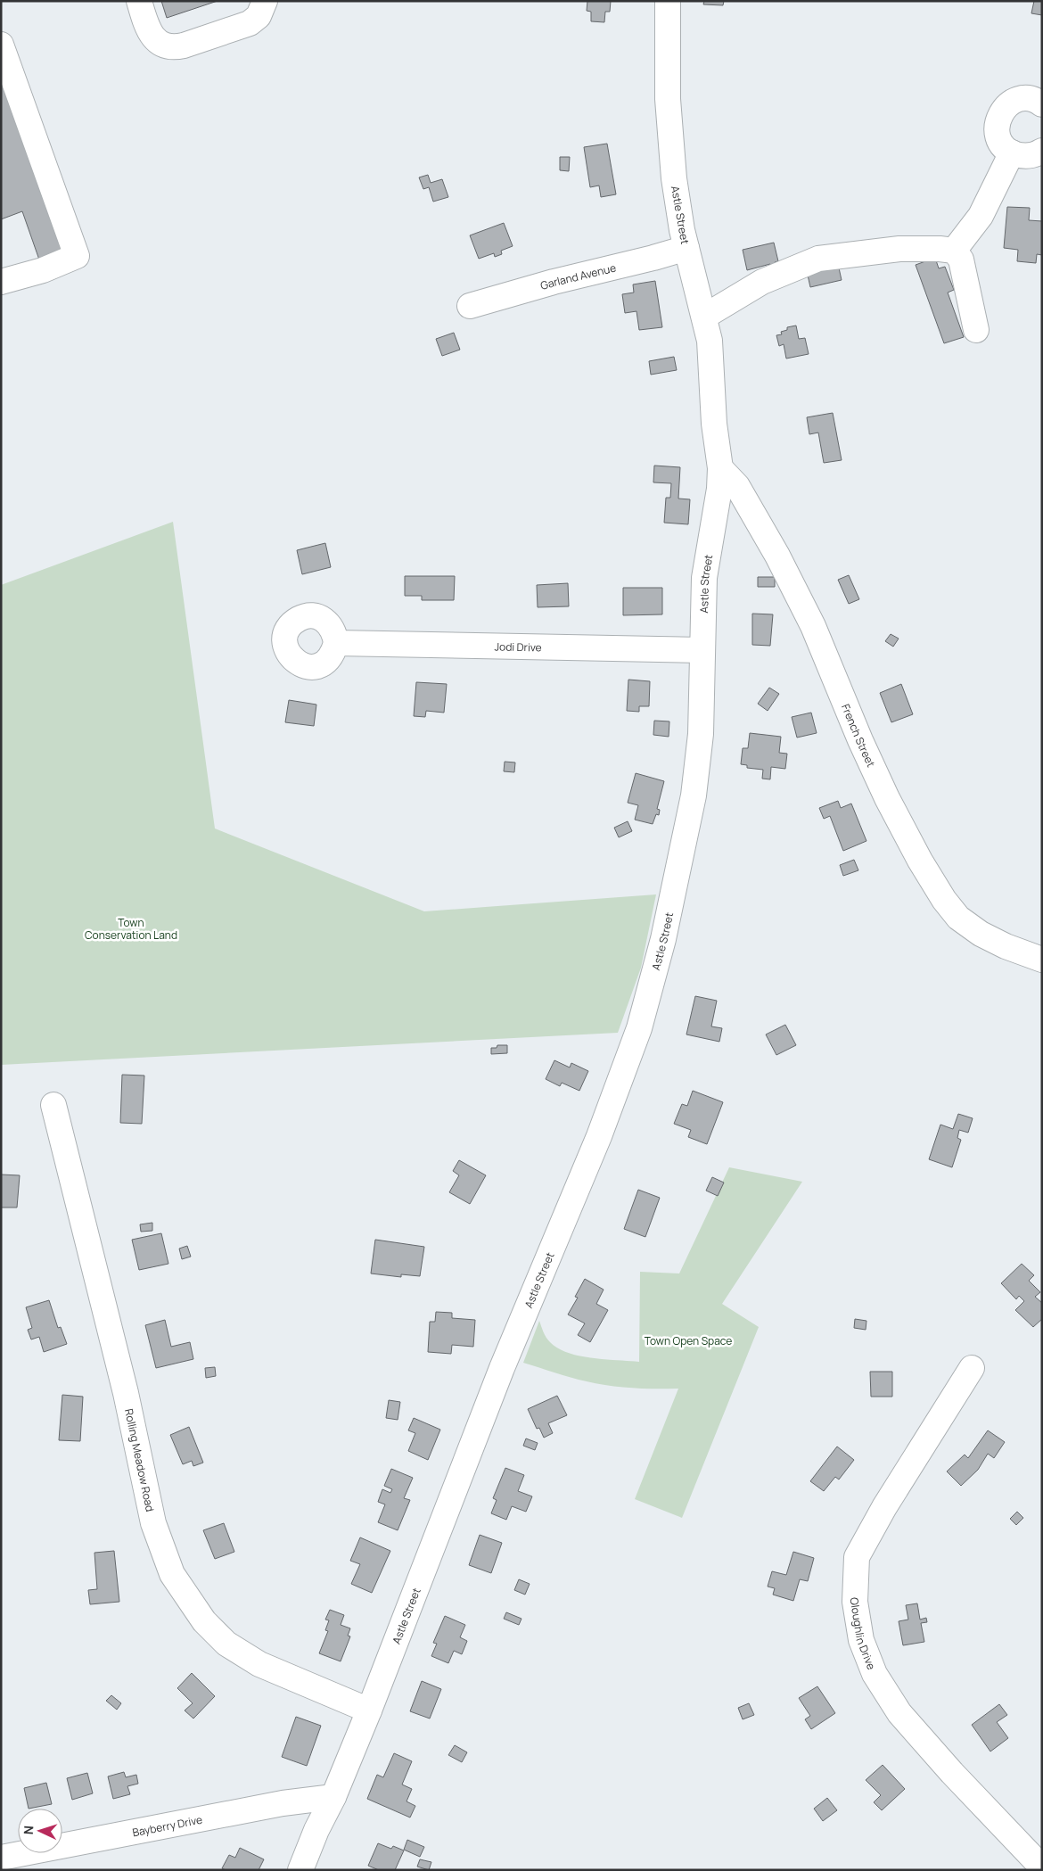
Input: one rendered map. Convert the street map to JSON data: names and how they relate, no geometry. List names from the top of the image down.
{
  "streets": {
    "street": [
      "Astle Street",
      "Garland Avenue",
      "Jodi Drive",
      "French Street",
      "Rolling Meadow Road",
      "Oloughlin Drive",
      "Bayberry Drive"
    ]
  },
  "crossings": [
    ["Astle Street", "Garland Avenue"],
    ["Astle Street", "Jodi Drive"],
    ["Astle Street", "French Street"],
    ["Astle Street", "Rolling Meadow Road"],
    ["Astle Street", "Bayberry Drive"]
  ],
  "parks": ["Town Conservation Land", "Town Open Space"],
  "north": "left"
}
